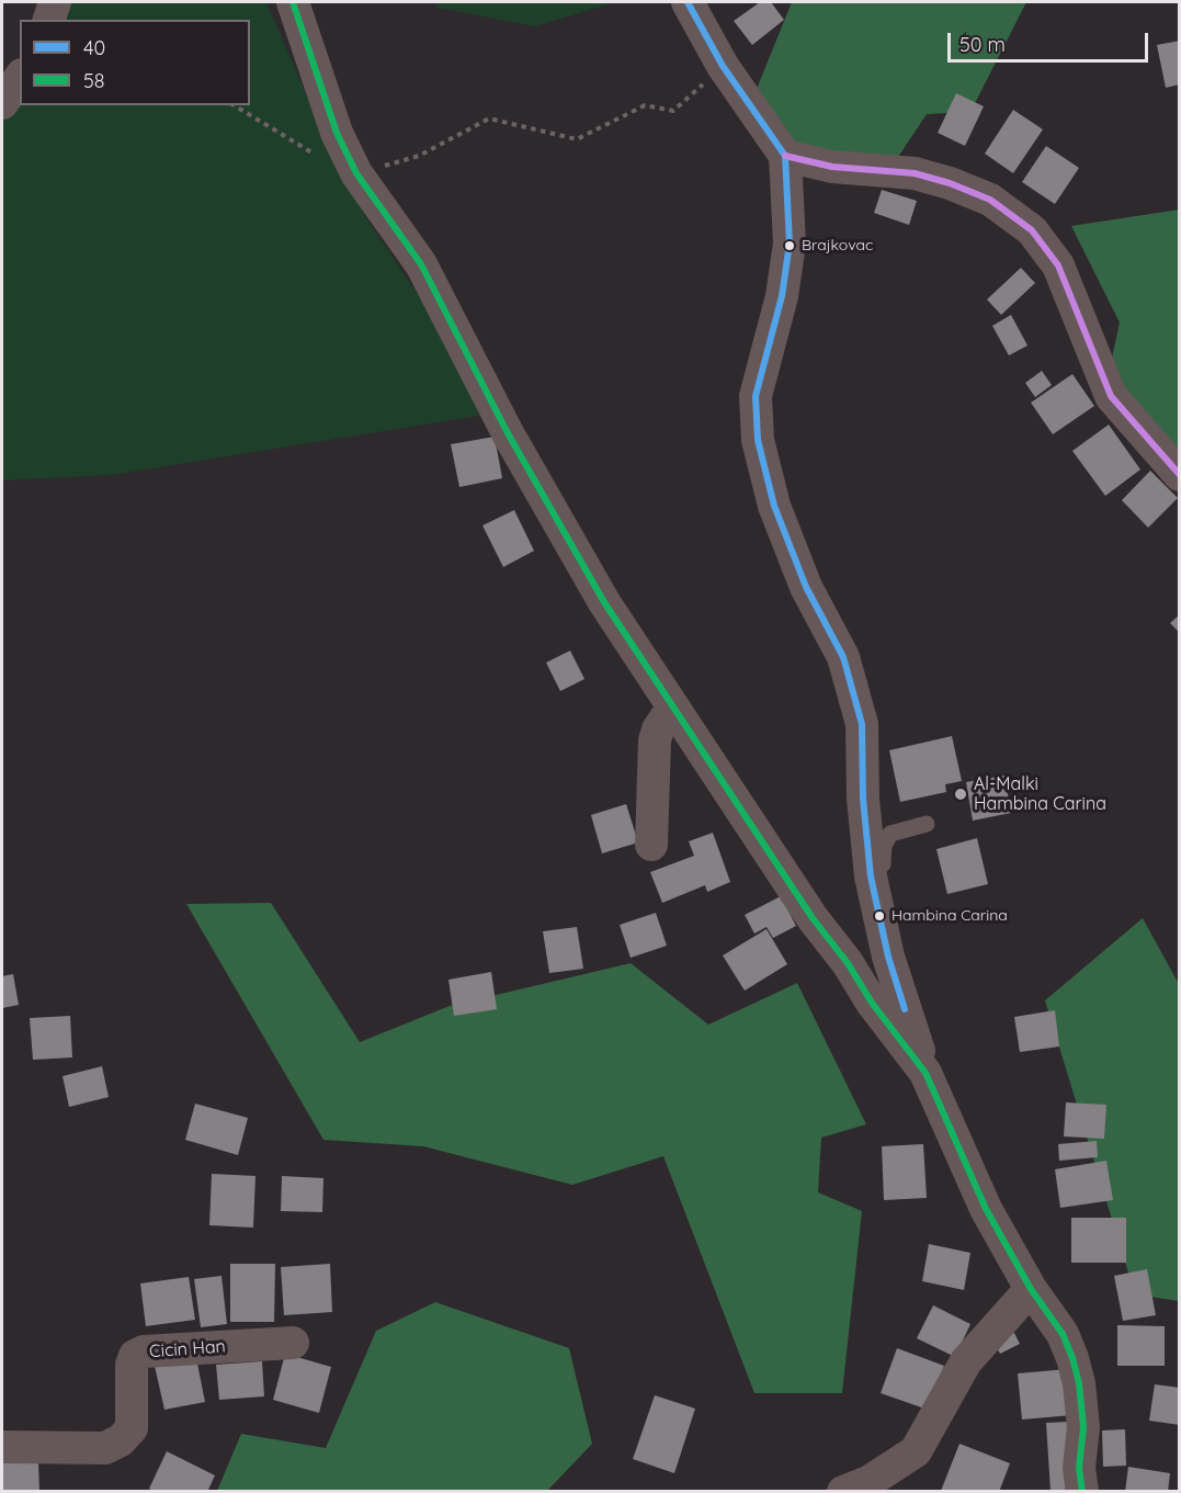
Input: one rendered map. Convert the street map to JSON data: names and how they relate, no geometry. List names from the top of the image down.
{
  "streets": {
    "street": ["Cicin Han"]
  },
  "places": ["Brajkovac", "Al-Malki Hambina Carina", "Hambina Carina"],
  "lines": ["transit line 40", "transit line 58"],
  "legend": ["40", "58"],
  "scale_bar": "50 m"
}
